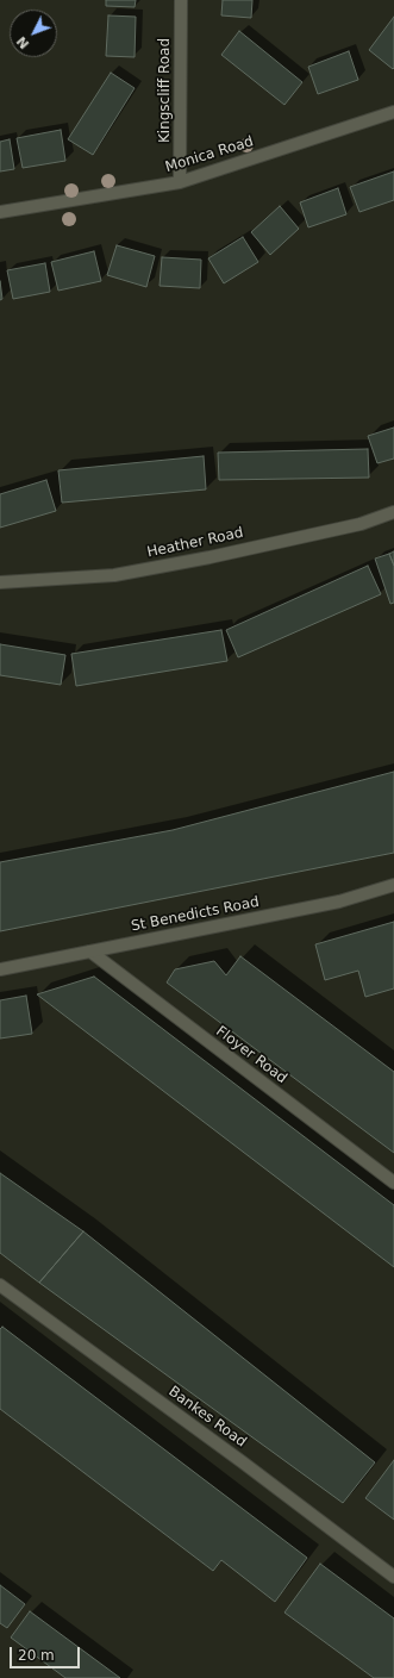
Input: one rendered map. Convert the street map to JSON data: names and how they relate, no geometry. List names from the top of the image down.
{
  "streets": {
    "street": [
      "Kingscliff Road",
      "Monica Road",
      "Heather Road",
      "St Benedicts Road",
      "Floyer Road",
      "Bankes Road"
    ]
  },
  "crossings": [
    ["Kingscliff Road", "Monica Road"],
    ["St Benedicts Road", "Floyer Road"]
  ],
  "scale_bar": "20 m",
  "north": "bottom left"
}
